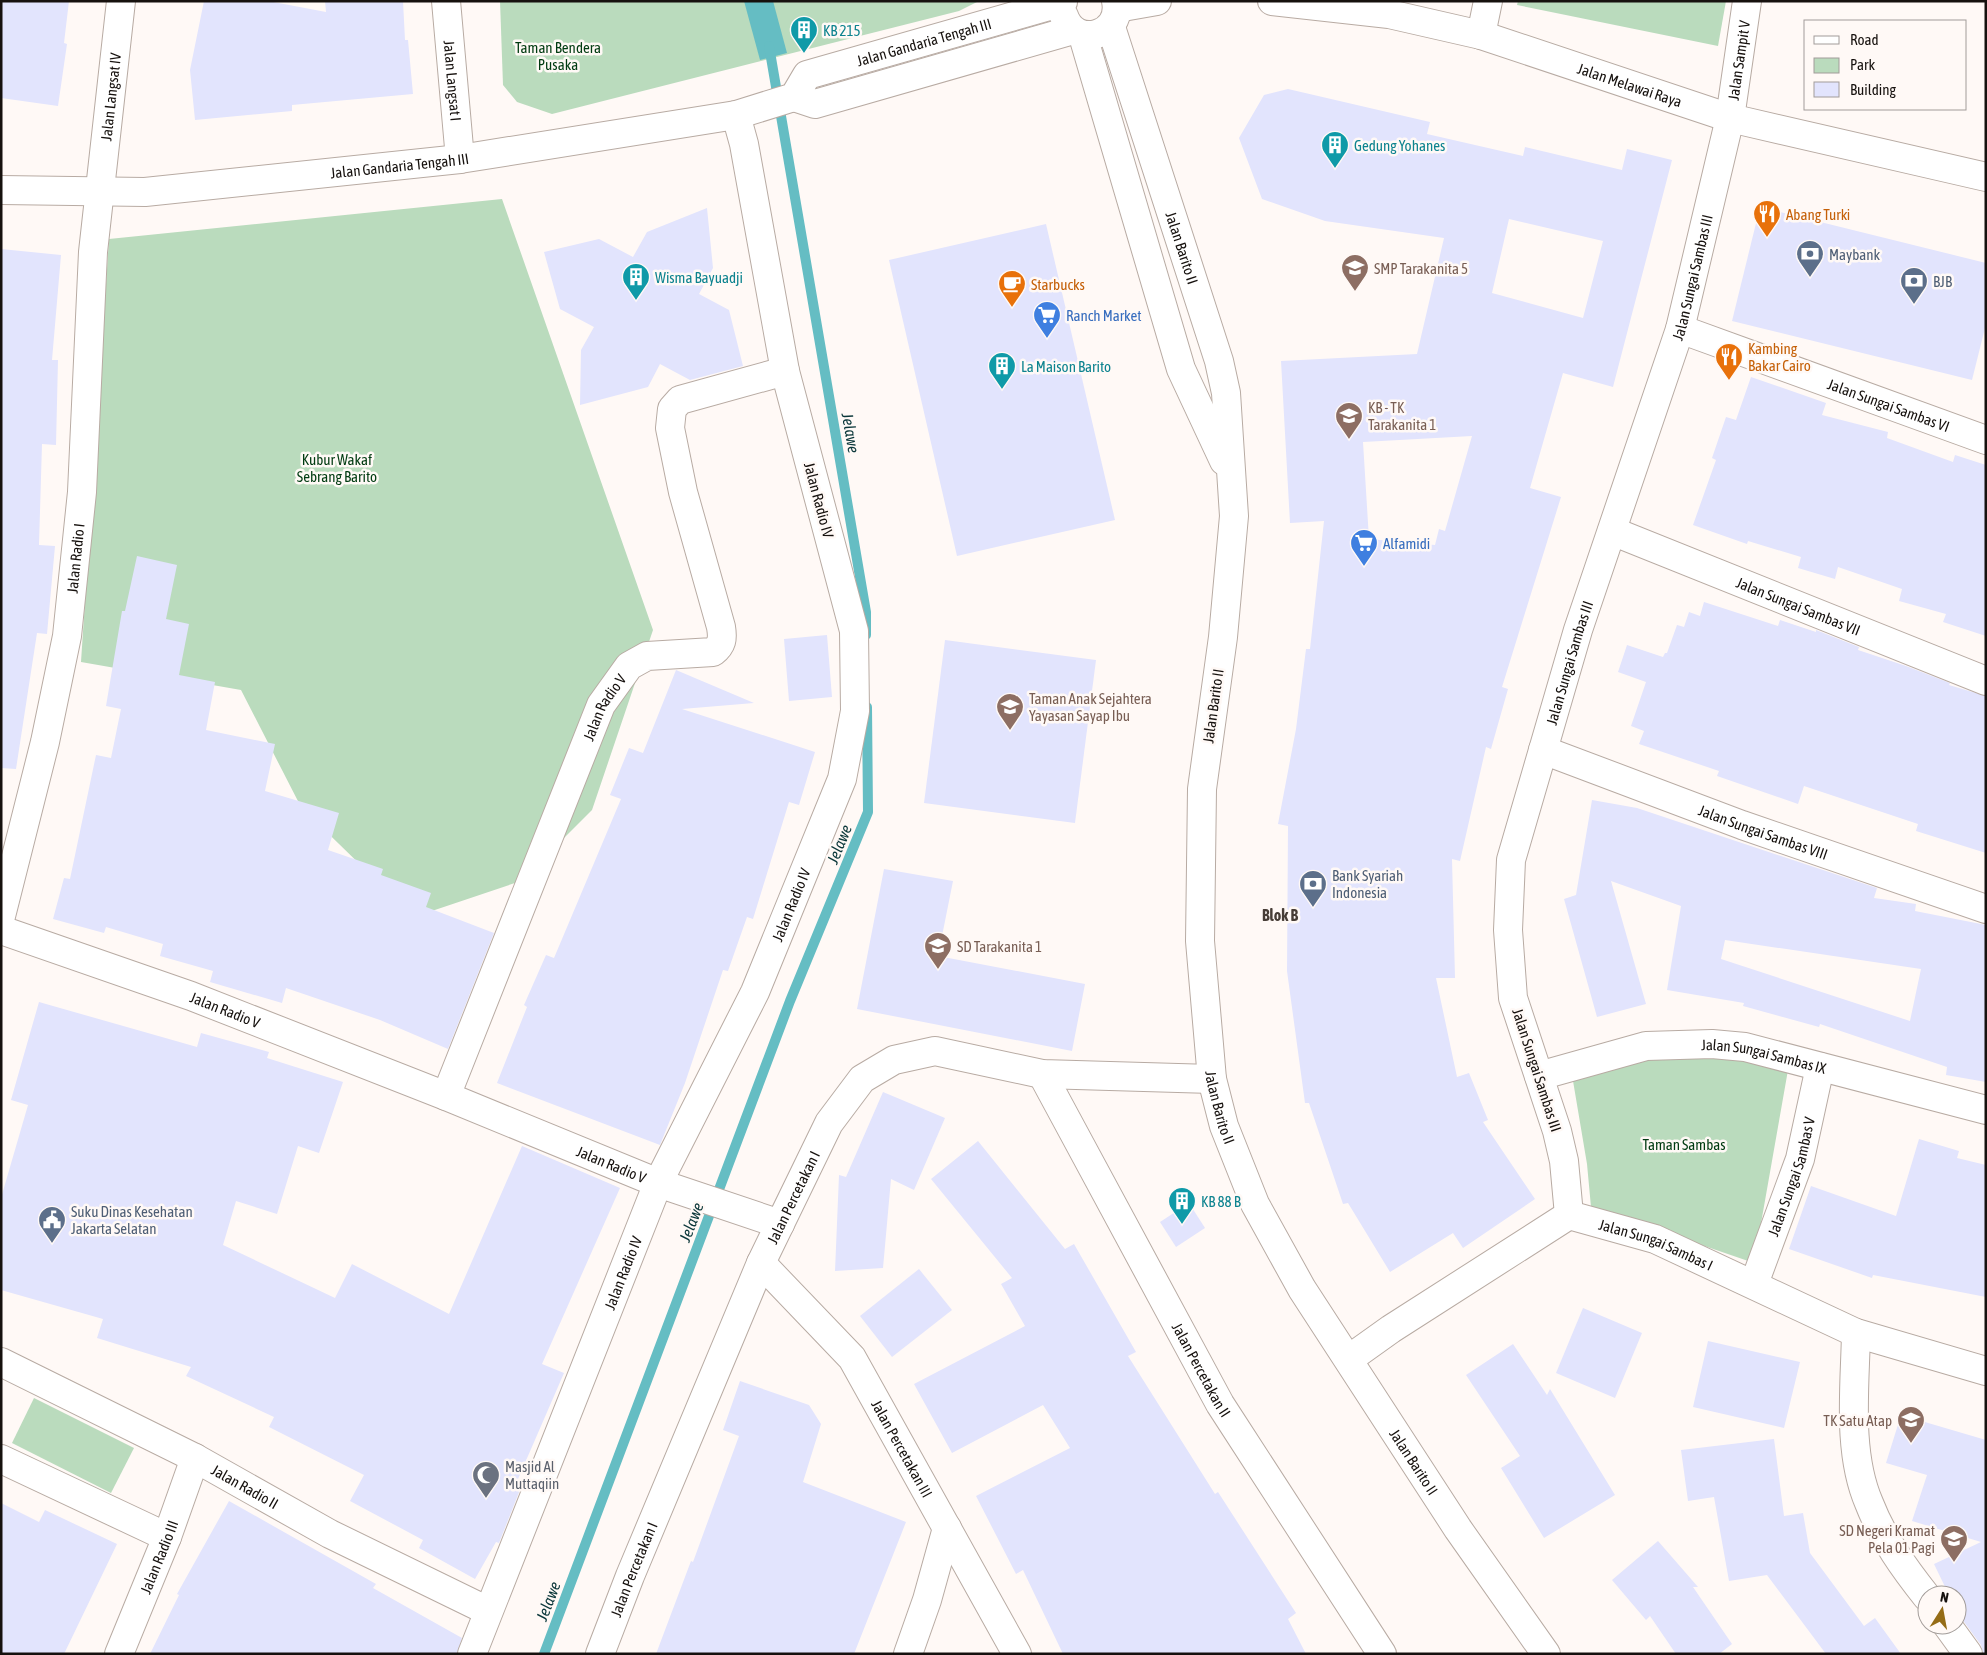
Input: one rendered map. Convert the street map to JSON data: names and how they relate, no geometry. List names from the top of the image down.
{
  "streets": {
    "street": [
      "Jalan Gandaria Tengah III",
      "Jalan Sampit V",
      "Jalan Langsat I",
      "Jalan Melawai Raya",
      "Jalan Langsat IV",
      "Jalan Barito II",
      "Jalan Sungai Sambas III",
      "Jalan Sungai Sambas VI",
      "Jalan Radio IV",
      "Jalan Radio I",
      "Jalan Sungai Sambas VII",
      "Jalan Radio V",
      "Jalan Sungai Sambas VIII",
      "Jalan Sungai Sambas IX",
      "Jalan Sungai Sambas V",
      "Jalan Percetakan I",
      "Jalan Sungai Sambas I",
      "Jalan Percetakan II",
      "Jalan Percetakan III",
      "Jalan Radio II",
      "Jalan Radio III"
    ]
  },
  "crossings": [
    ["Jalan Gandaria Tengah III", "Jalan Langsat I"],
    ["Jalan Gandaria Tengah III", "Jalan Langsat IV"],
    ["Jalan Gandaria Tengah III", "Jalan Barito II"],
    ["Jalan Gandaria Tengah III", "Jalan Radio IV"],
    ["Jalan Gandaria Tengah III", "Jalan Radio I"],
    ["Jalan Sampit V", "Jalan Melawai Raya"],
    ["Jalan Sampit V", "Jalan Sungai Sambas III"],
    ["Jalan Melawai Raya", "Jalan Sungai Sambas III"],
    ["Jalan Langsat IV", "Jalan Radio I"],
    ["Jalan Barito II", "Jalan Percetakan I"],
    ["Jalan Sungai Sambas III", "Jalan Sungai Sambas VI"],
    ["Jalan Sungai Sambas III", "Jalan Sungai Sambas VII"],
    ["Jalan Sungai Sambas III", "Jalan Sungai Sambas VIII"],
    ["Jalan Sungai Sambas III", "Jalan Sungai Sambas IX"],
    ["Jalan Sungai Sambas III", "Jalan Sungai Sambas I"],
    ["Jalan Radio IV", "Jalan Radio V"],
    ["Jalan Radio IV", "Jalan Radio II"],
    ["Jalan Radio V", "Jalan Percetakan I"],
    ["Jalan Sungai Sambas IX", "Jalan Sungai Sambas V"],
    ["Jalan Sungai Sambas V", "Jalan Sungai Sambas I"],
    ["Jalan Percetakan I", "Jalan Percetakan II"],
    ["Jalan Percetakan I", "Jalan Percetakan III"],
    ["Jalan Radio II", "Jalan Radio III"]
  ],
  "districts": ["Blok B"],
  "water": ["Jelawe"],
  "parks": ["Taman Bendera Pusaka", "Kubur Wakaf Sebrang Barito", "Taman Sambas"],
  "places": {
    "building": [
      "KB 215",
      "Gedung Yohanes",
      "Wisma Bayuadji",
      "La Maison Barito",
      "KB 88 B"
    ],
    "restaurant": ["Abang Turki", "Kambing Bakar Cairo"],
    "bank": ["Maybank", "BJB", "Bank Syariah Indonesia"],
    "school or university": [
      "SMP Tarakanita 5",
      "KB - TK Tarakanita 1",
      "Taman Anak Sejahtera Yayasan Sayap Ibu",
      "SD Tarakanita 1",
      "TK Satu Atap",
      "SD Negeri Kramat Pela 01 Pagi"
    ],
    "cafe": ["Starbucks"],
    "supermarket": ["Ranch Market", "Alfamidi"],
    "public building": ["Suku Dinas Kesehatan Jakarta Selatan"],
    "mosque": ["Masjid Al Muttaqiin"]
  },
  "legend": ["Road", "Park", "Building"],
  "north": "top"
}
